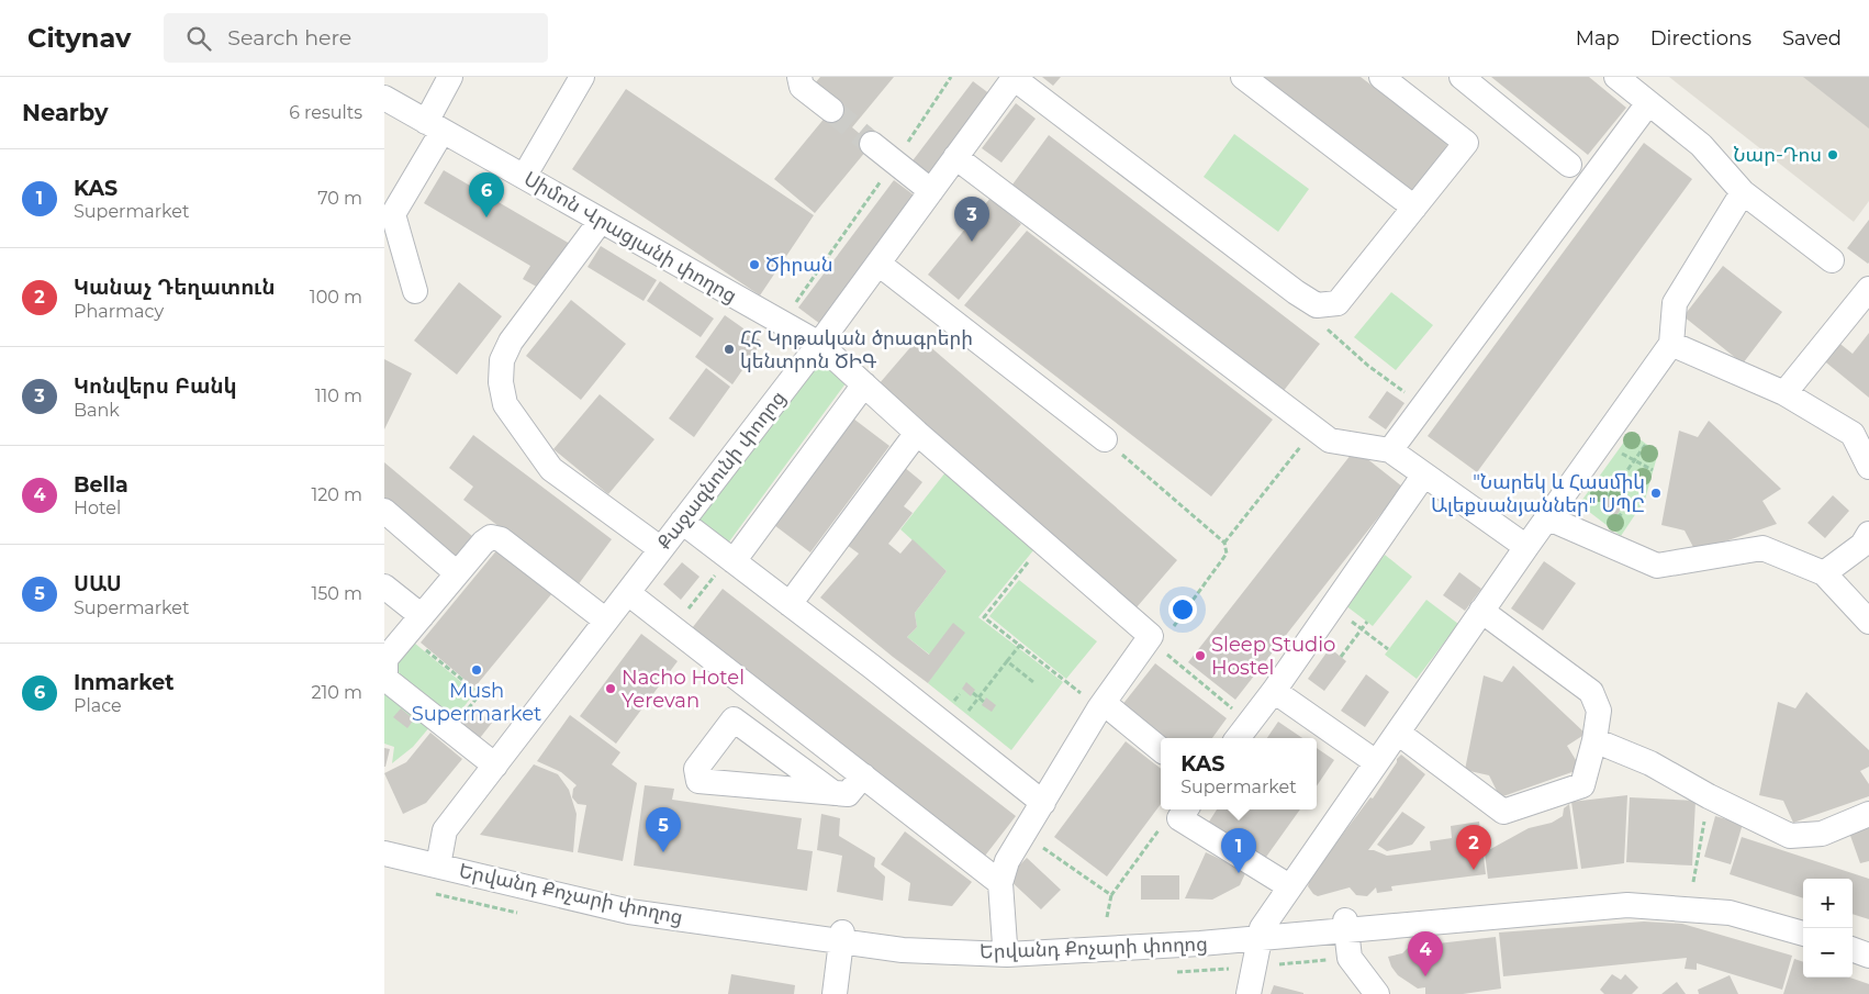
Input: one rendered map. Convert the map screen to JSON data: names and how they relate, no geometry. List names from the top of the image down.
{
  "streets": {
    "street": ["Սիմոն Վրացյանի փողոց", "Քաջազնունի փողոց", "Երվանդ Քոչարի փողոց"]
  },
  "crossings": [
    ["Սիմոն Վրացյանի փողոց", "Քաջազնունի փողոց"],
    ["Քաջազնունի փողոց", "Երվանդ Քոչարի փողոց"]
  ],
  "places": [
    "Նար-Դոս",
    "Ծիրան",
    "ՀՀ Կրթական ծրագրերի կենտրոն ԾԻԳ",
    "\"Նարեկ և Հասմիկ Ալեքսանյաններ\" ՍՊԸ",
    "Sleep Studio Hostel",
    "Mush Supermarket",
    "Nacho Hotel Yerevan"
  ],
  "page": {
    "header": "Citynav",
    "search": "Search here",
    "nav": ["Map", "Directions", "Saved"],
    "heading": ["Nearby", "6 results"],
    "list": [
      {
        "mark": "1",
        "name": "KAS",
        "note": "Supermarket",
        "value": "70 m"
      },
      {
        "mark": "2",
        "name": "Կանաչ Դեղատուն",
        "note": "Pharmacy",
        "value": "100 m"
      },
      {
        "mark": "3",
        "name": "Կոնվերս Բանկ",
        "note": "Bank",
        "value": "110 m"
      },
      {
        "mark": "4",
        "name": "Bella",
        "note": "Hotel",
        "value": "120 m"
      },
      {
        "mark": "5",
        "name": "ՍԱՍ",
        "note": "Supermarket",
        "value": "150 m"
      },
      {
        "mark": "6",
        "name": "Inmarket",
        "note": "Place",
        "value": "210 m"
      }
    ],
    "pins": [
      "6",
      "3",
      "5",
      "2",
      "1",
      "4"
    ],
    "popup": ["KAS", "Supermarket"],
    "map_buttons": ["+", "−"]
  }
}
